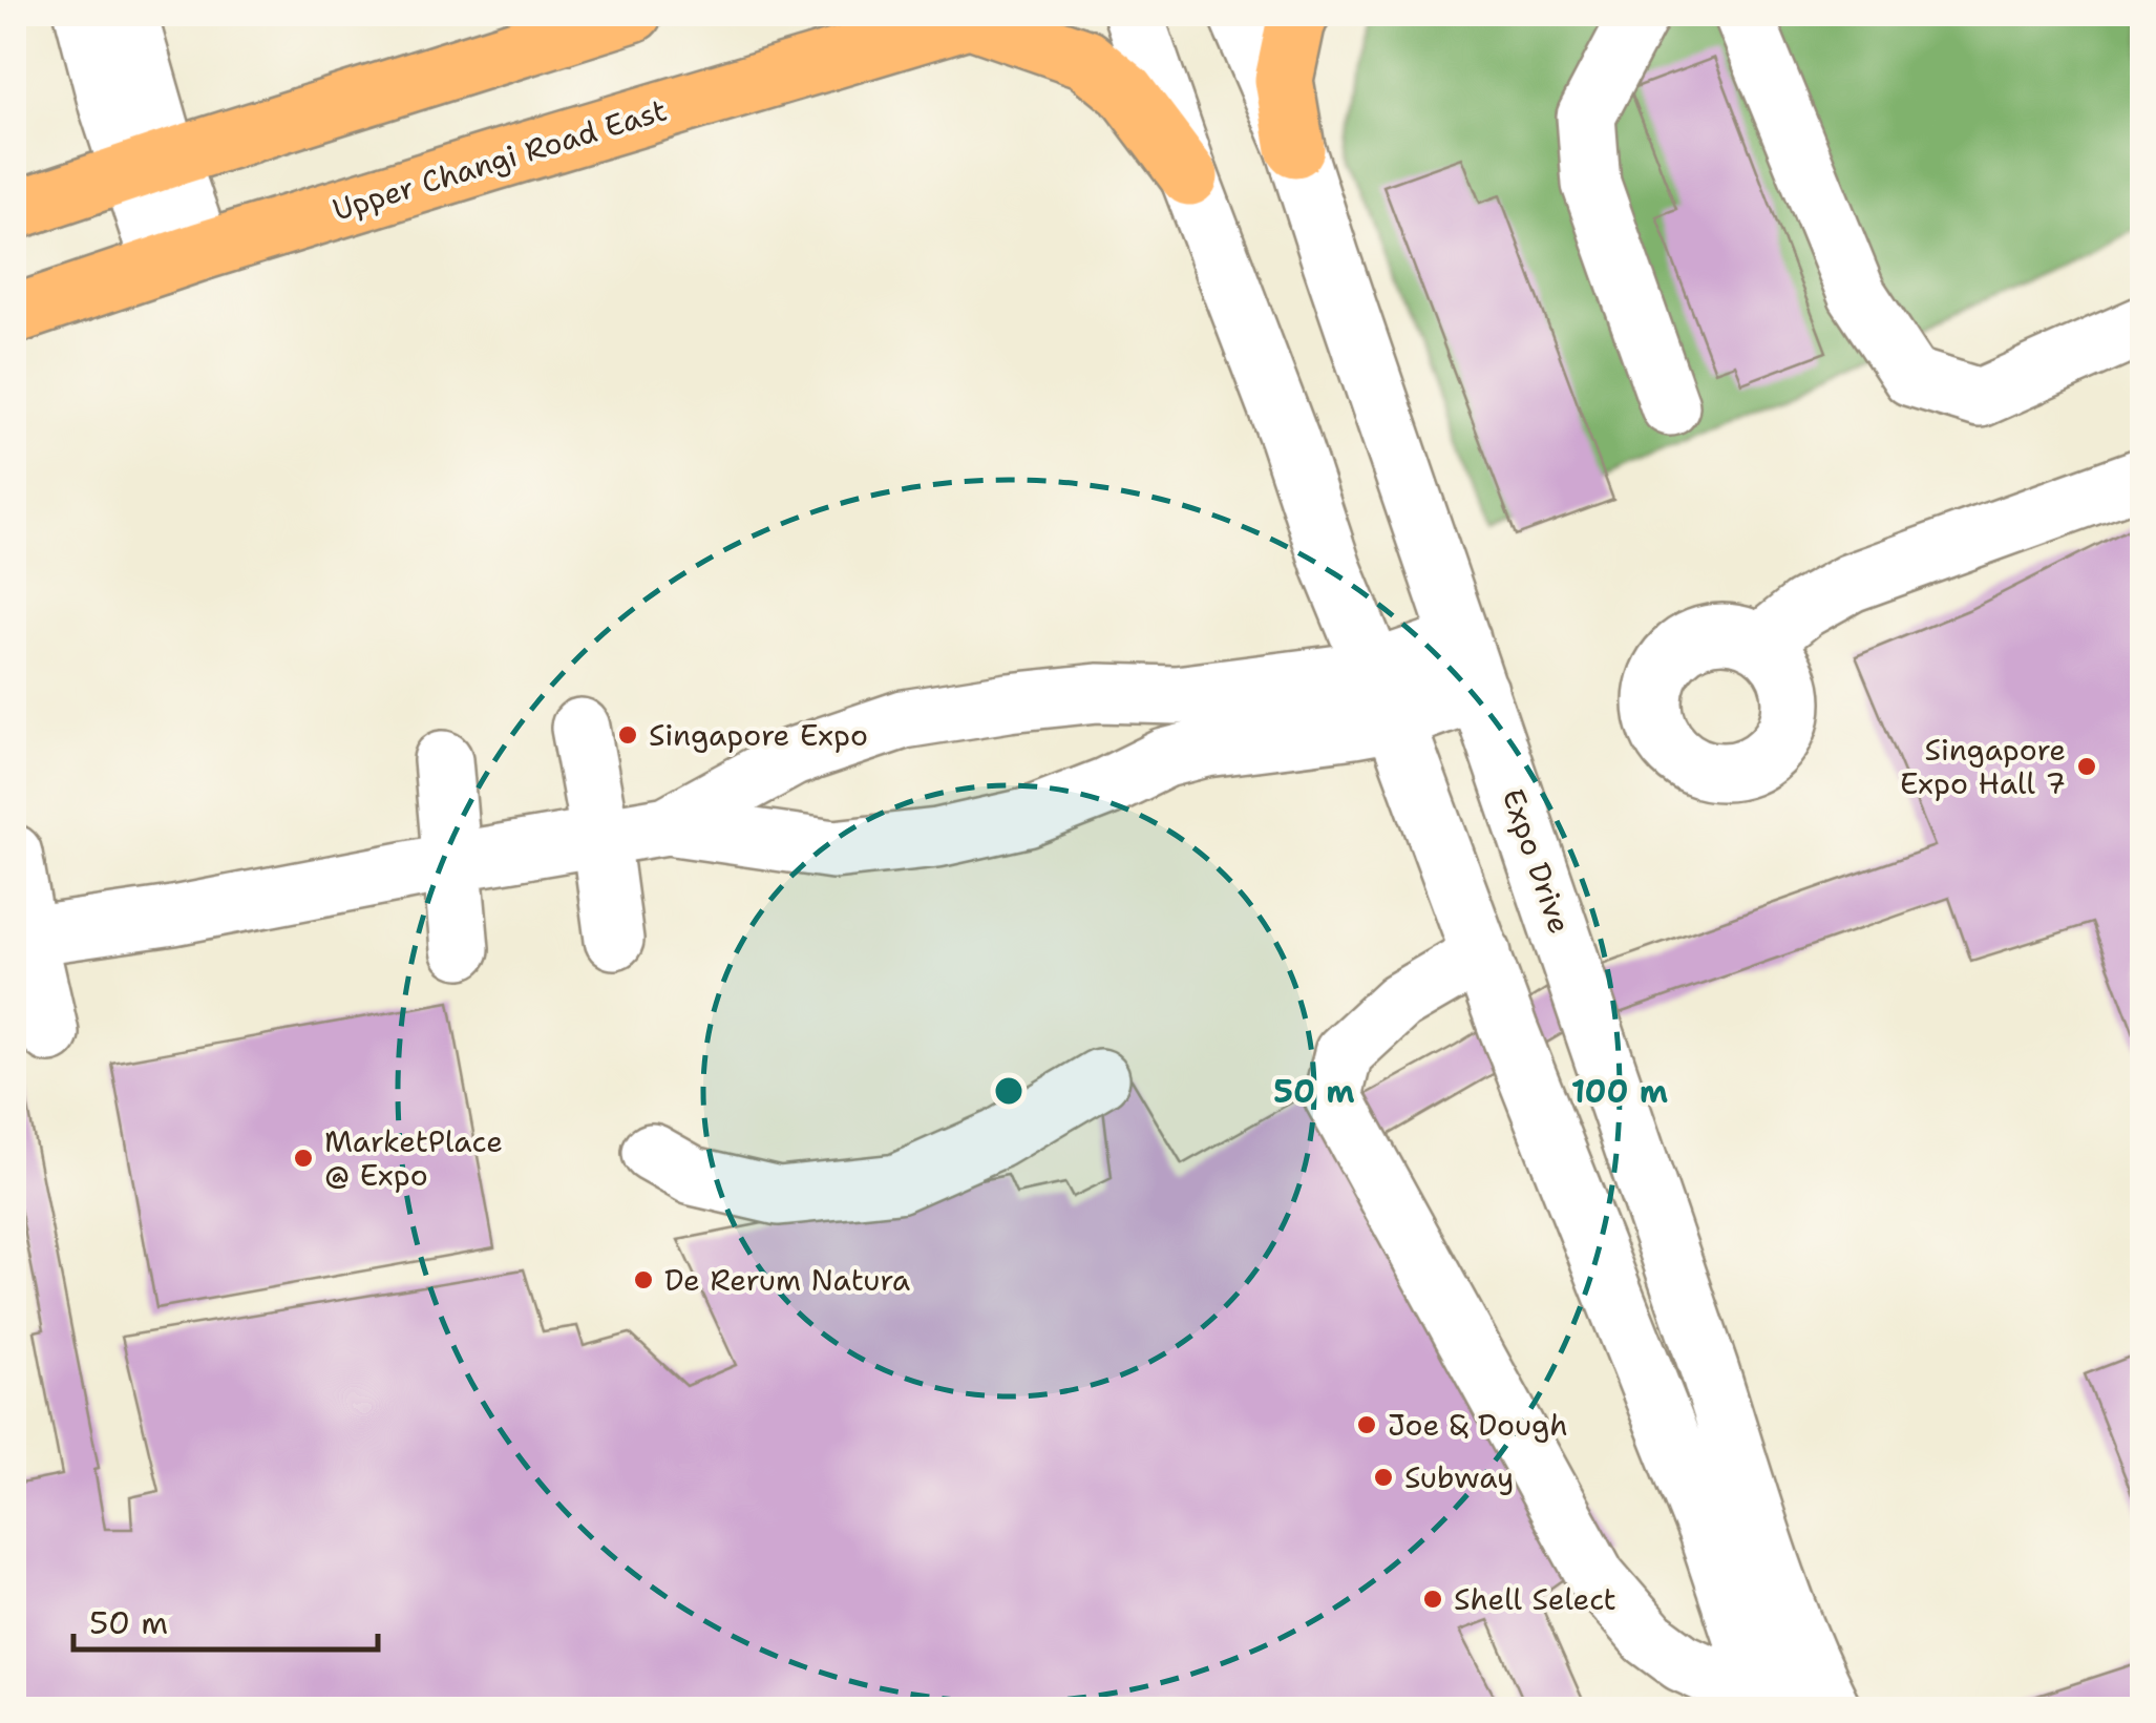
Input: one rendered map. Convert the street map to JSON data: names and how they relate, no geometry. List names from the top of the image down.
{
  "streets": {
    "main road": ["Upper Changi Road East"],
    "street": ["Expo Drive"]
  },
  "places": [
    "Singapore Expo",
    "Singapore Expo Hall 7",
    "MarketPlace @ Expo",
    "De Rerum Natura",
    "Joe & Dough",
    "Subway",
    "Shell Select"
  ],
  "scale_bar": "50 m",
  "rings": ["50 m", "100 m"]
}
